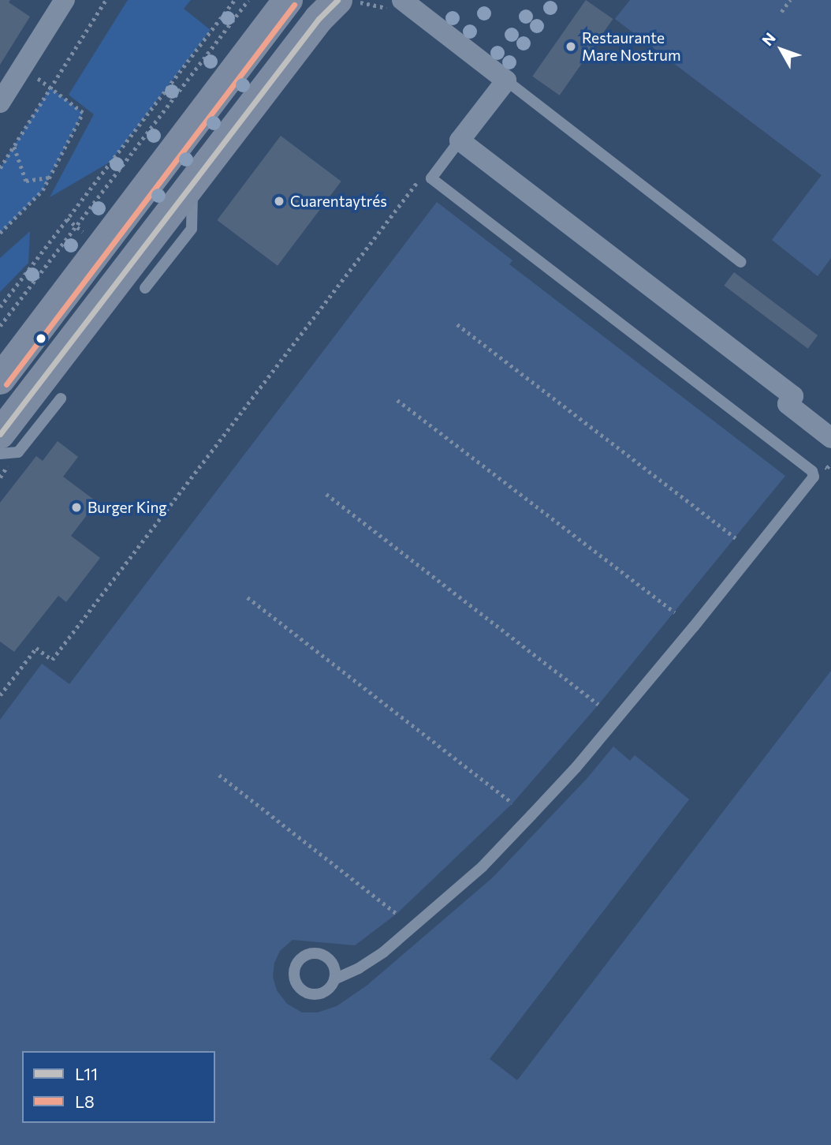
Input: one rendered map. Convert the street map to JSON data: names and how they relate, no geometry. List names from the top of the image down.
{
  "places": ["Restaurante Mare Nostrum", "Cuarentaytrés", "Burger King"],
  "lines": ["transit line L11", "transit line L8"],
  "legend": ["L11", "L8"],
  "north": "top left"
}
